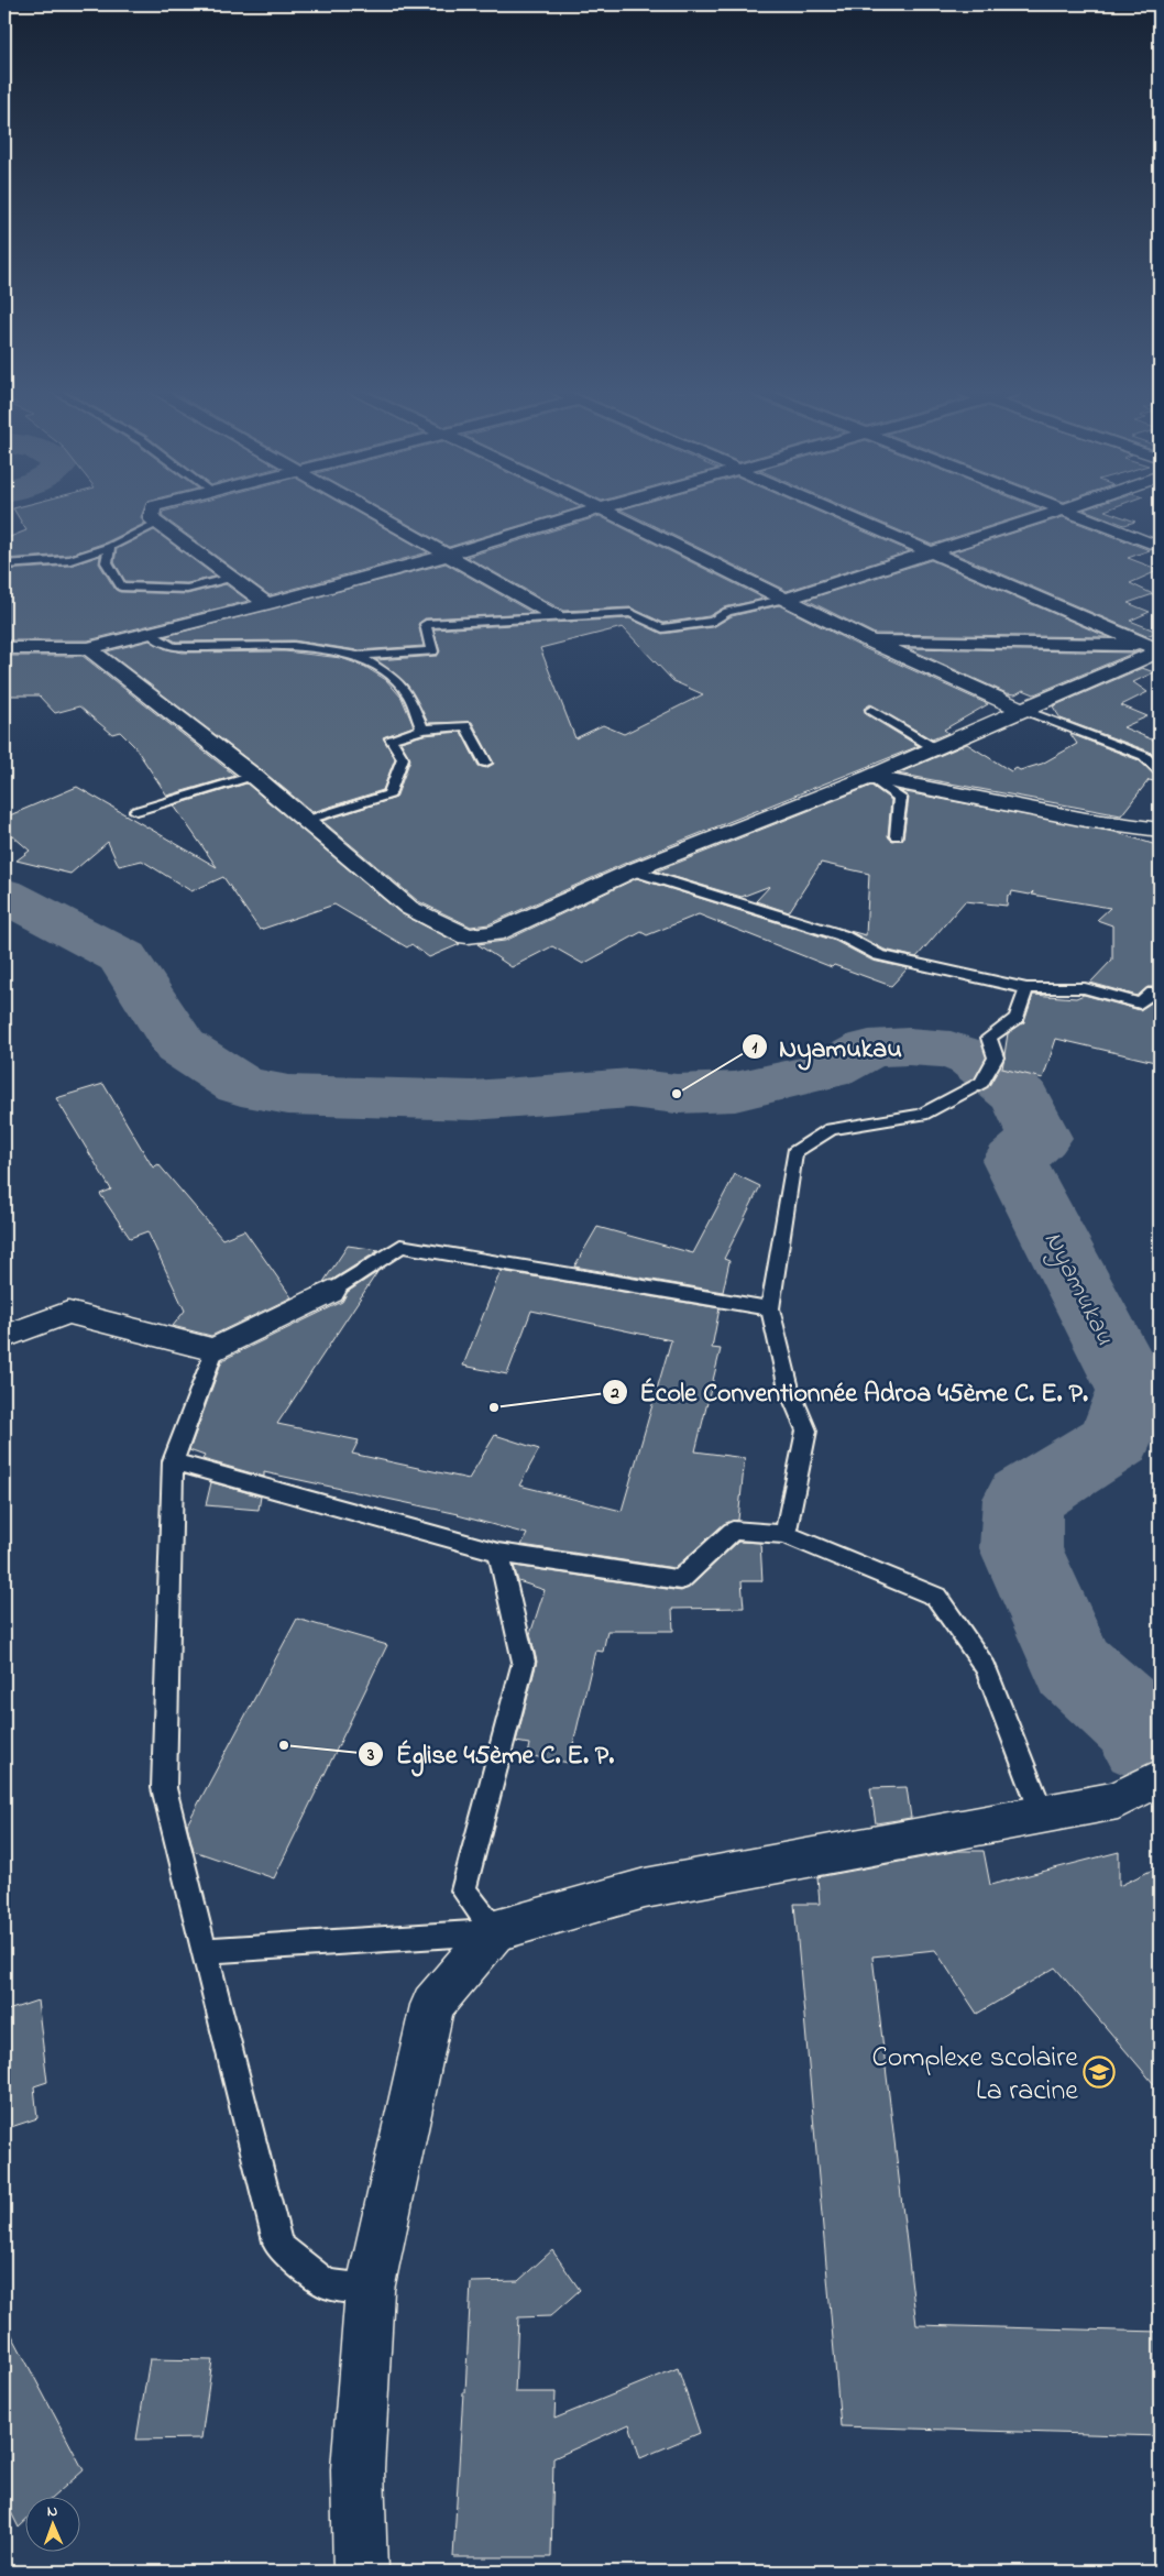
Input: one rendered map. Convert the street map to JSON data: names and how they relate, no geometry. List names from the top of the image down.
{
  "water": ["Nyamukau"],
  "places": {
    "other": ["Nyamukau", "École Conventionnée Adroa 45ème C. E. P.", "Église 45ème C. E. P."],
    "school or university": ["Complexe scolaire La racine"]
  },
  "north": "top"
}
